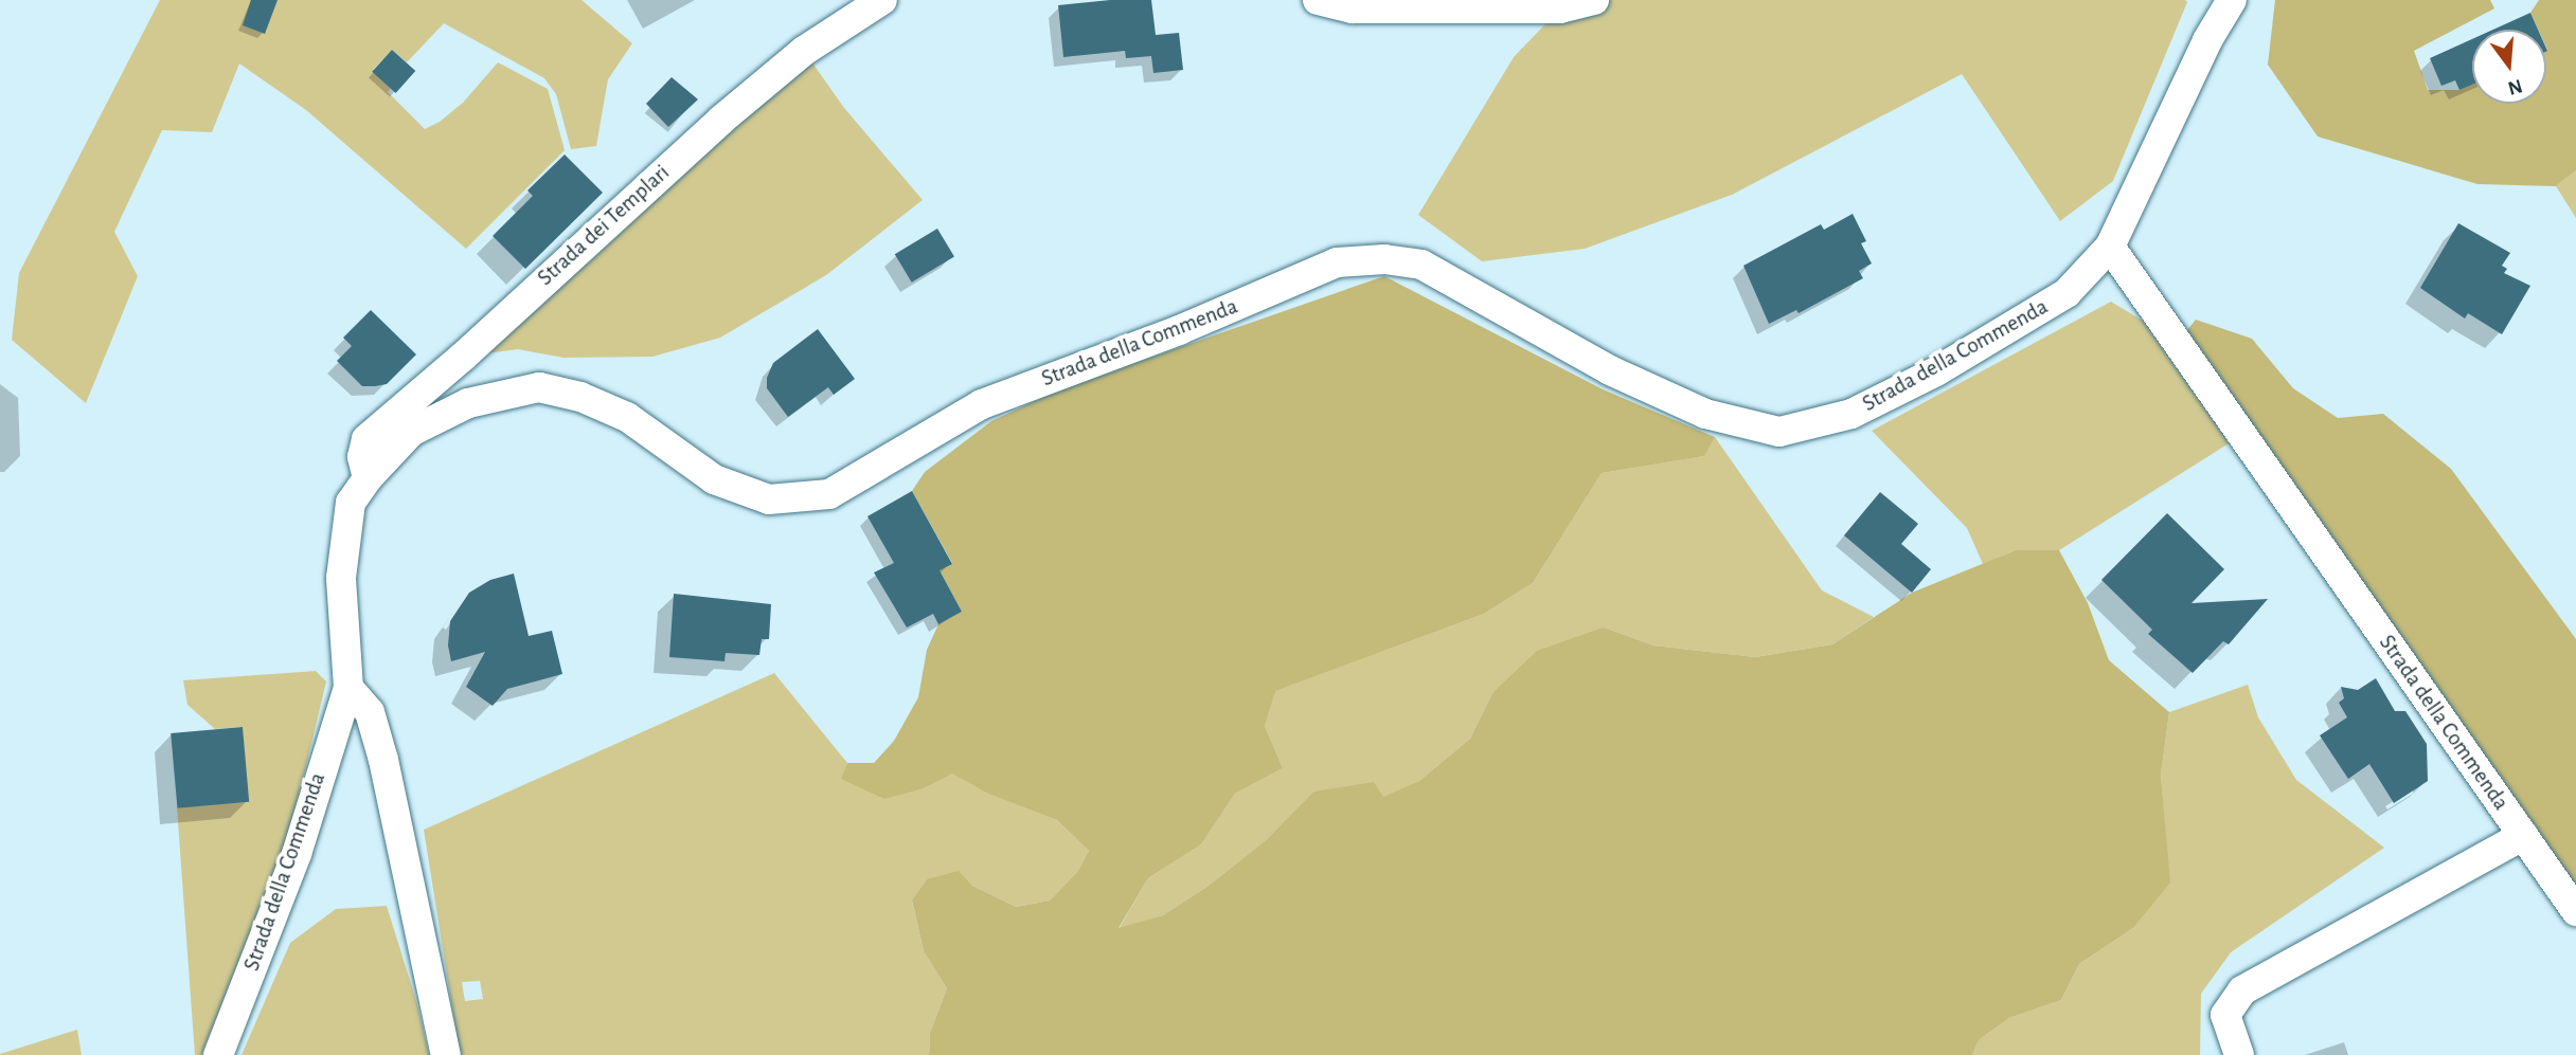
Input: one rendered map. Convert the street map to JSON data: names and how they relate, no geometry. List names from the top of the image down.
{
  "streets": {
    "street": ["Strada dei Templari", "Strada della Commenda"]
  },
  "crossings": [
    ["Strada dei Templari", "Strada della Commenda"]
  ],
  "north": "bottom"
}
